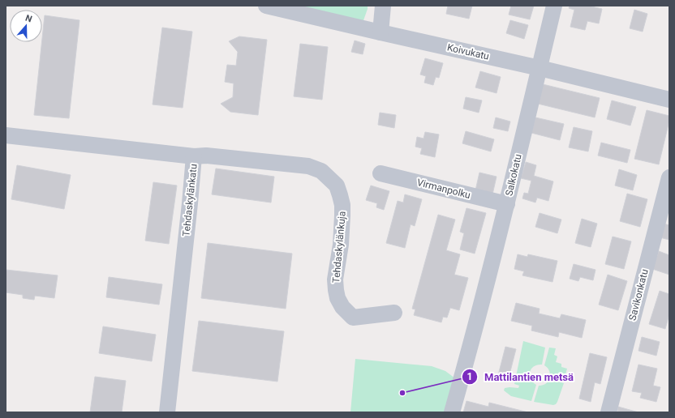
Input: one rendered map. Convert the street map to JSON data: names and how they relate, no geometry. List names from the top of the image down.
{
  "streets": {
    "street": [
      "Koivukatu",
      "Salkokatu",
      "Virmanpolku",
      "Tehdaskylänkatu",
      "Tehdaskylänkuja",
      "Savikonkatu"
    ]
  },
  "crossings": [
    ["Koivukatu", "Salkokatu"],
    ["Salkokatu", "Virmanpolku"],
    ["Tehdaskylänkatu", "Tehdaskylänkuja"]
  ],
  "places": ["Mattilantien metsä"],
  "north": "top"
}
